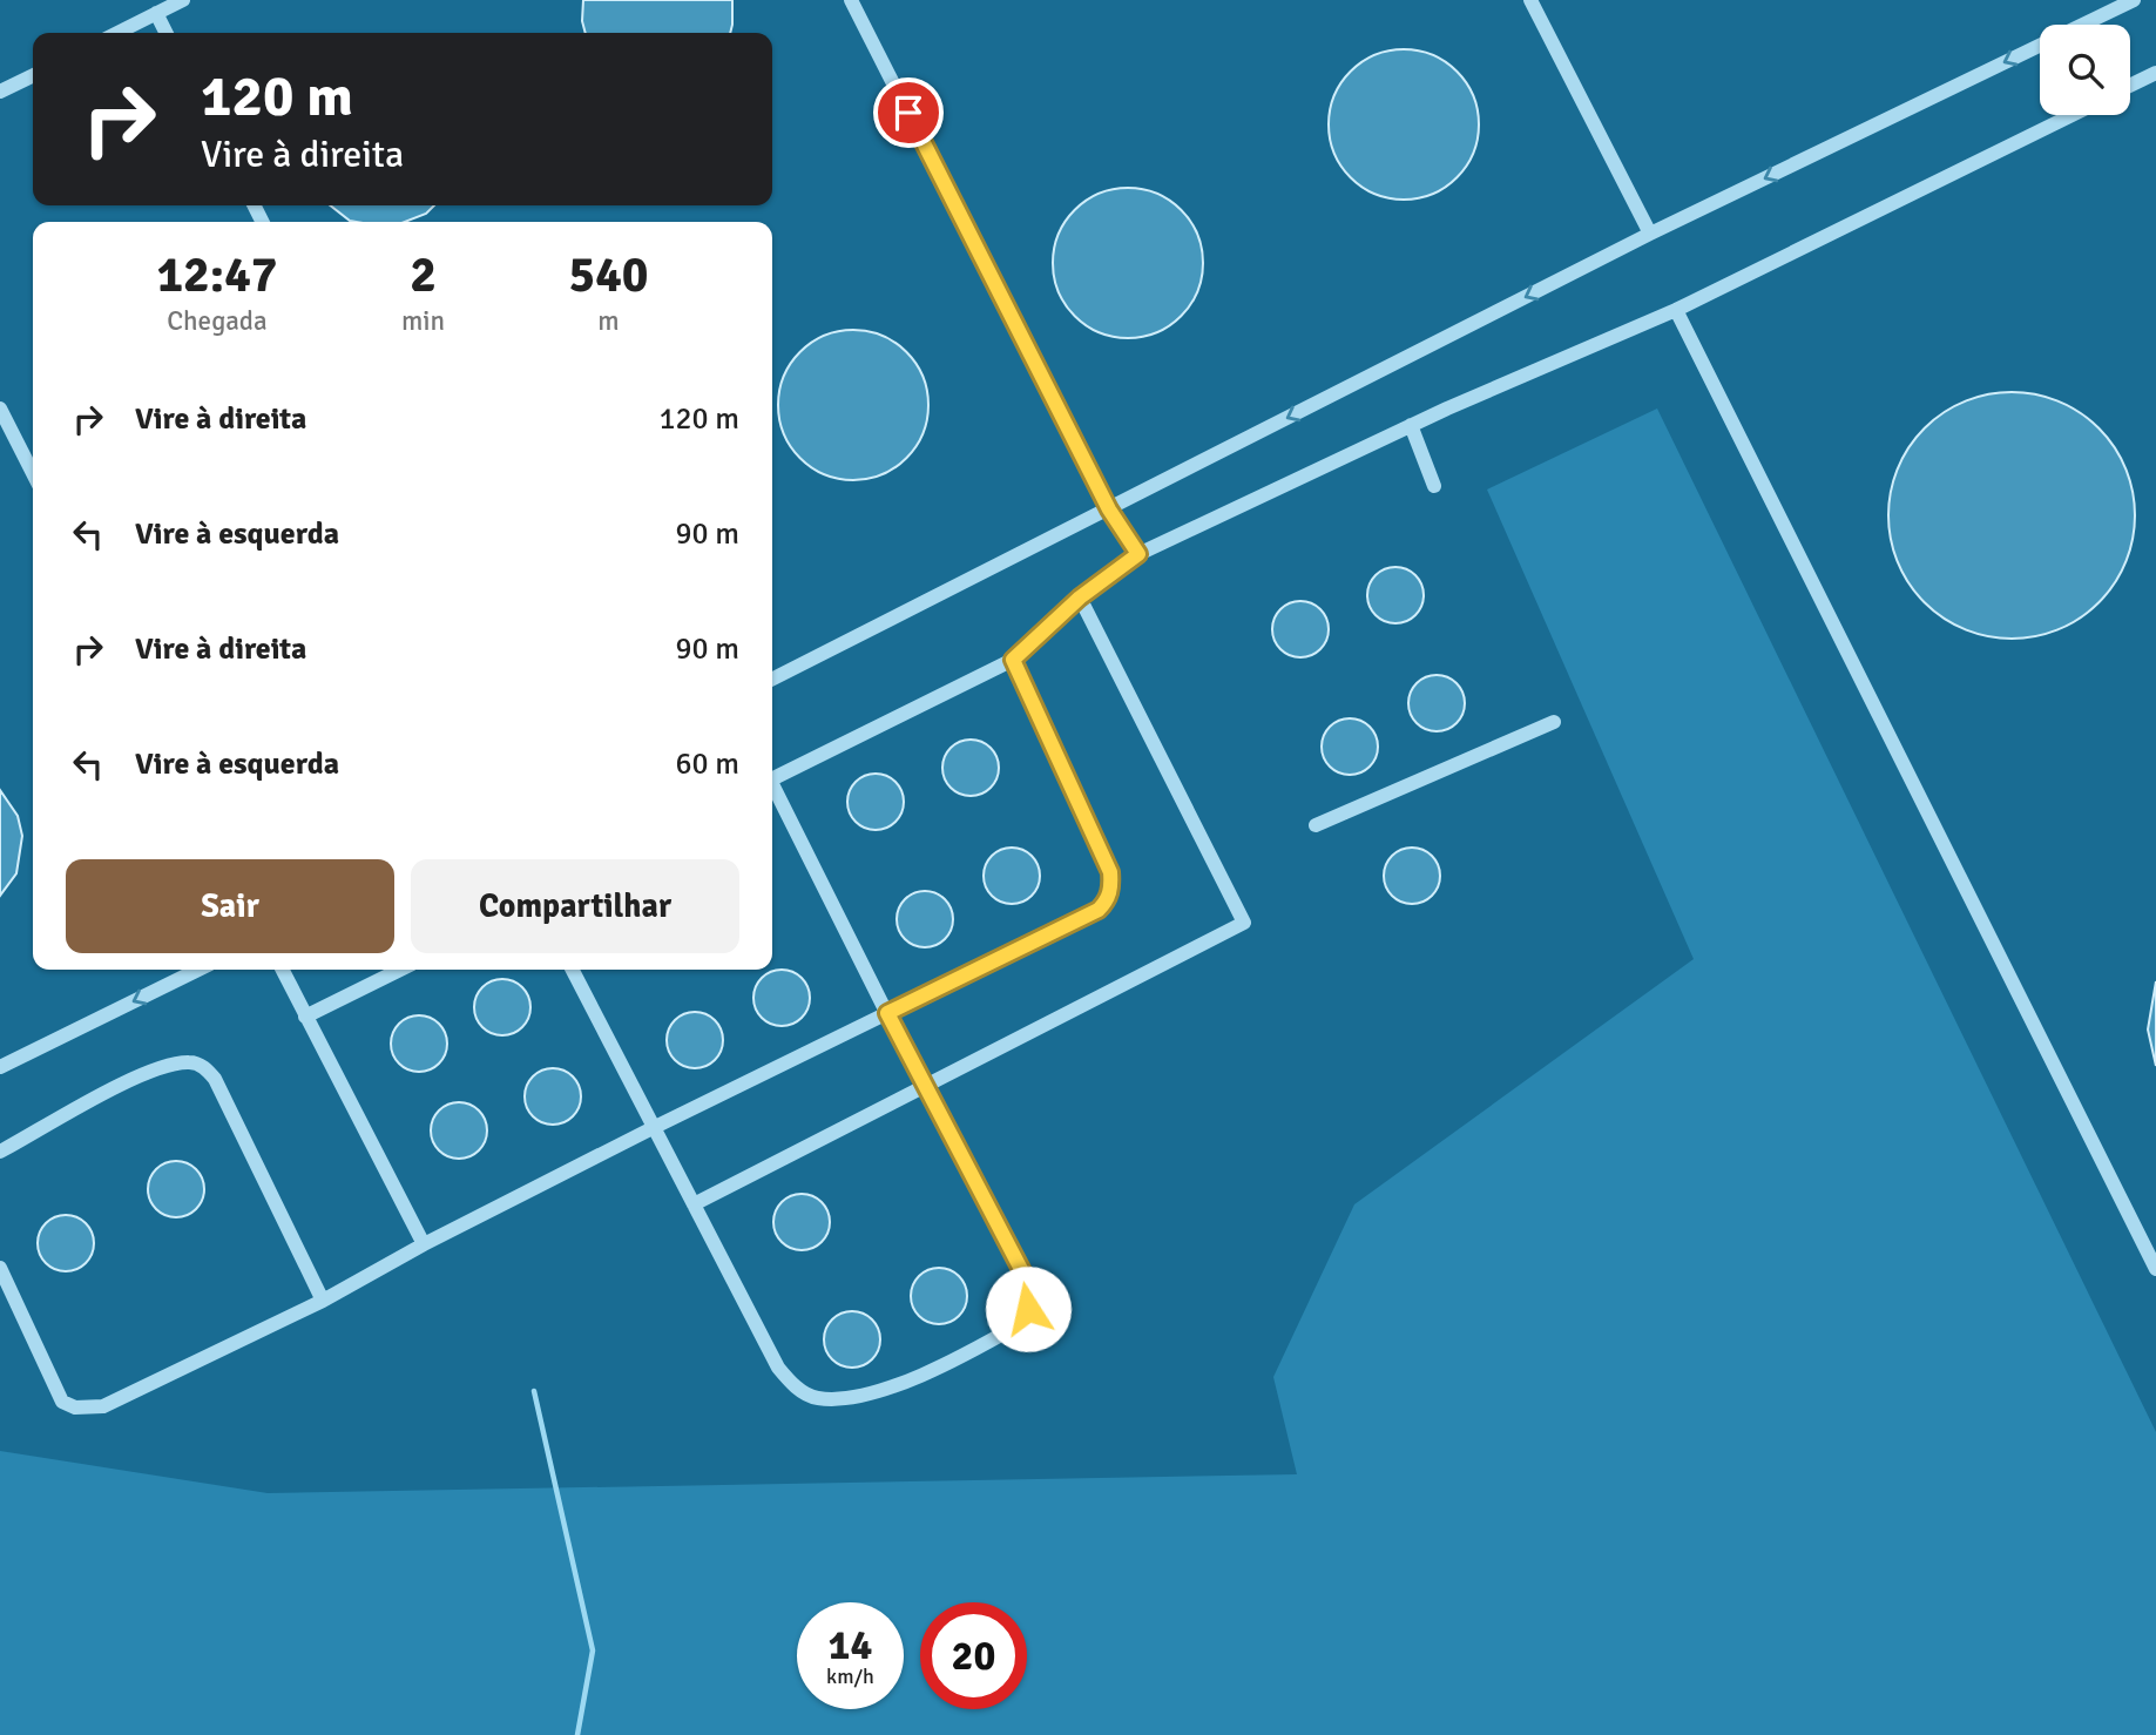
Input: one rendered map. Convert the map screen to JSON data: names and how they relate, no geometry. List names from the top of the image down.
{
  "page": {
    "turn": ["120 m", "Vire à direita"],
    "eta": [
      "12:47",
      "Chegada",
      "2",
      "min",
      "540",
      "m"
    ],
    "list": [
      {
        "name": "Vire à direita",
        "value": "120 m"
      },
      {
        "name": "Vire à esquerda",
        "value": "90 m"
      },
      {
        "name": "Vire à direita",
        "value": "90 m"
      },
      {
        "name": "Vire à esquerda",
        "value": "60 m"
      }
    ],
    "buttons": ["Sair", "Compartilhar"],
    "speed": "14 km/h",
    "limit": "20"
  }
}
